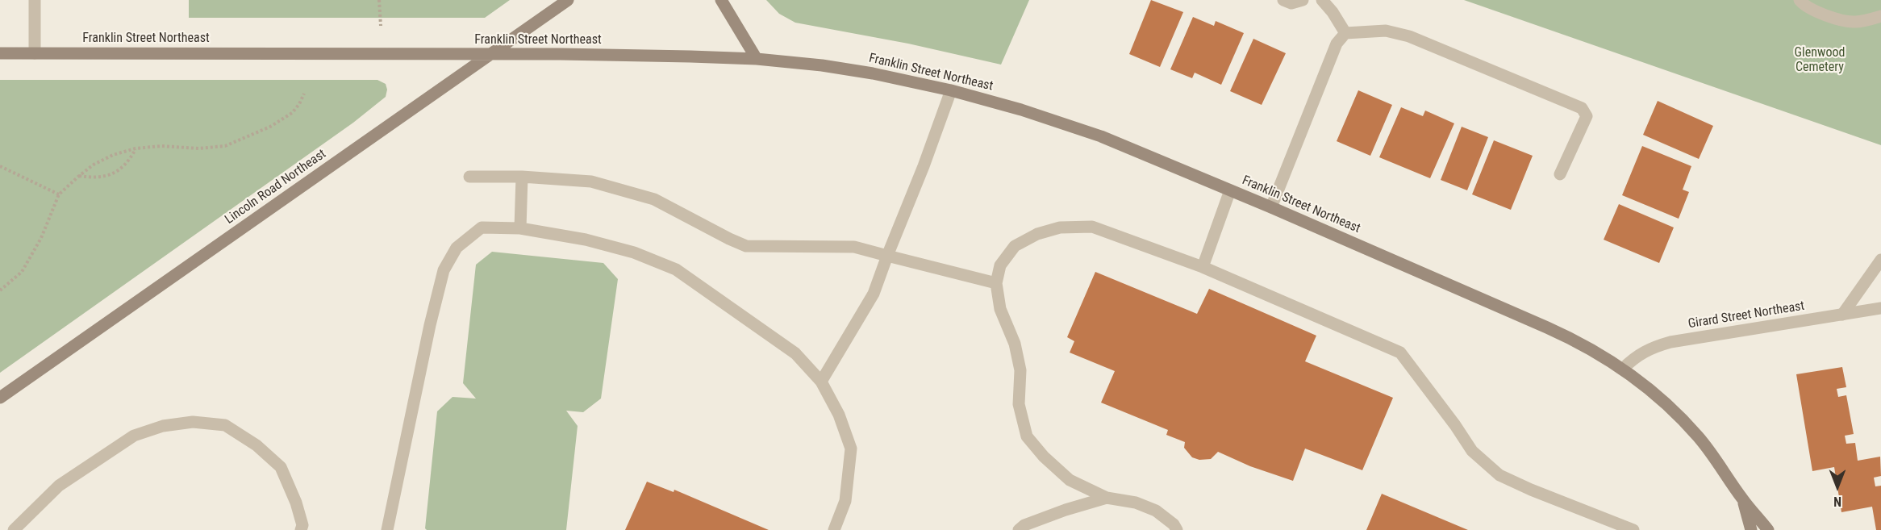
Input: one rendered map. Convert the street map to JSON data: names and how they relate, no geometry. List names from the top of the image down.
{
  "streets": {
    "street": ["Franklin Street Northeast", "Lincoln Road Northeast", "Girard Street Northeast"]
  },
  "crossings": [
    ["Franklin Street Northeast", "Lincoln Road Northeast"],
    ["Franklin Street Northeast", "Girard Street Northeast"]
  ],
  "parks": ["Glenwood Cemetery"],
  "north": "bottom"
}
